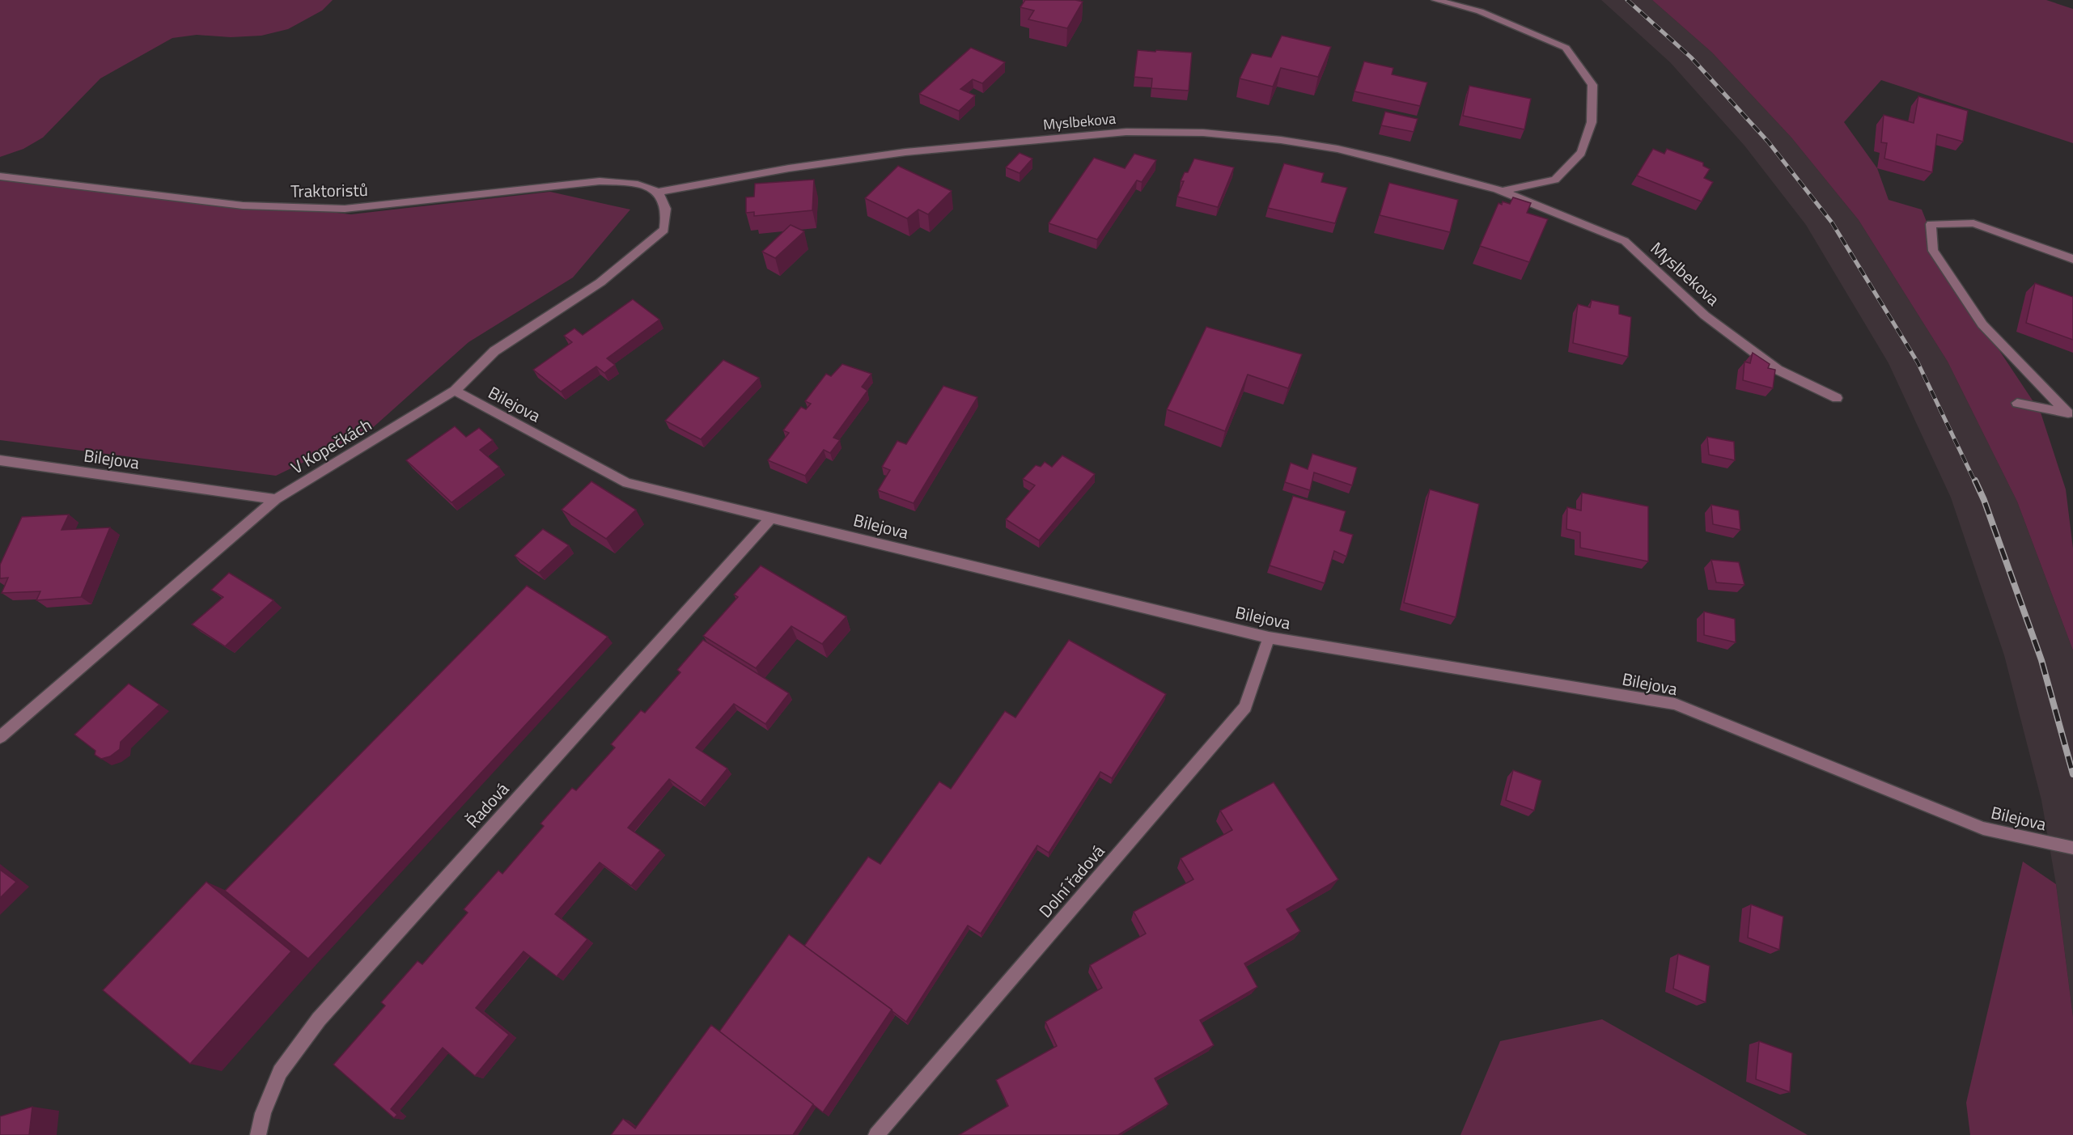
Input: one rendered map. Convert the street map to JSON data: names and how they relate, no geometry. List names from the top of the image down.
{
  "streets": {
    "street": [
      "Myslbekova",
      "Traktoristů",
      "Bilejova",
      "V Kopečkách",
      "Řadová",
      "Dolní řadová"
    ]
  },
  "crossings": [
    ["Myslbekova", "Traktoristů"],
    ["Myslbekova", "V Kopečkách"],
    ["Traktoristů", "V Kopečkách"],
    ["Bilejova", "V Kopečkách"],
    ["Bilejova", "Řadová"],
    ["Bilejova", "Dolní řadová"]
  ]
}
